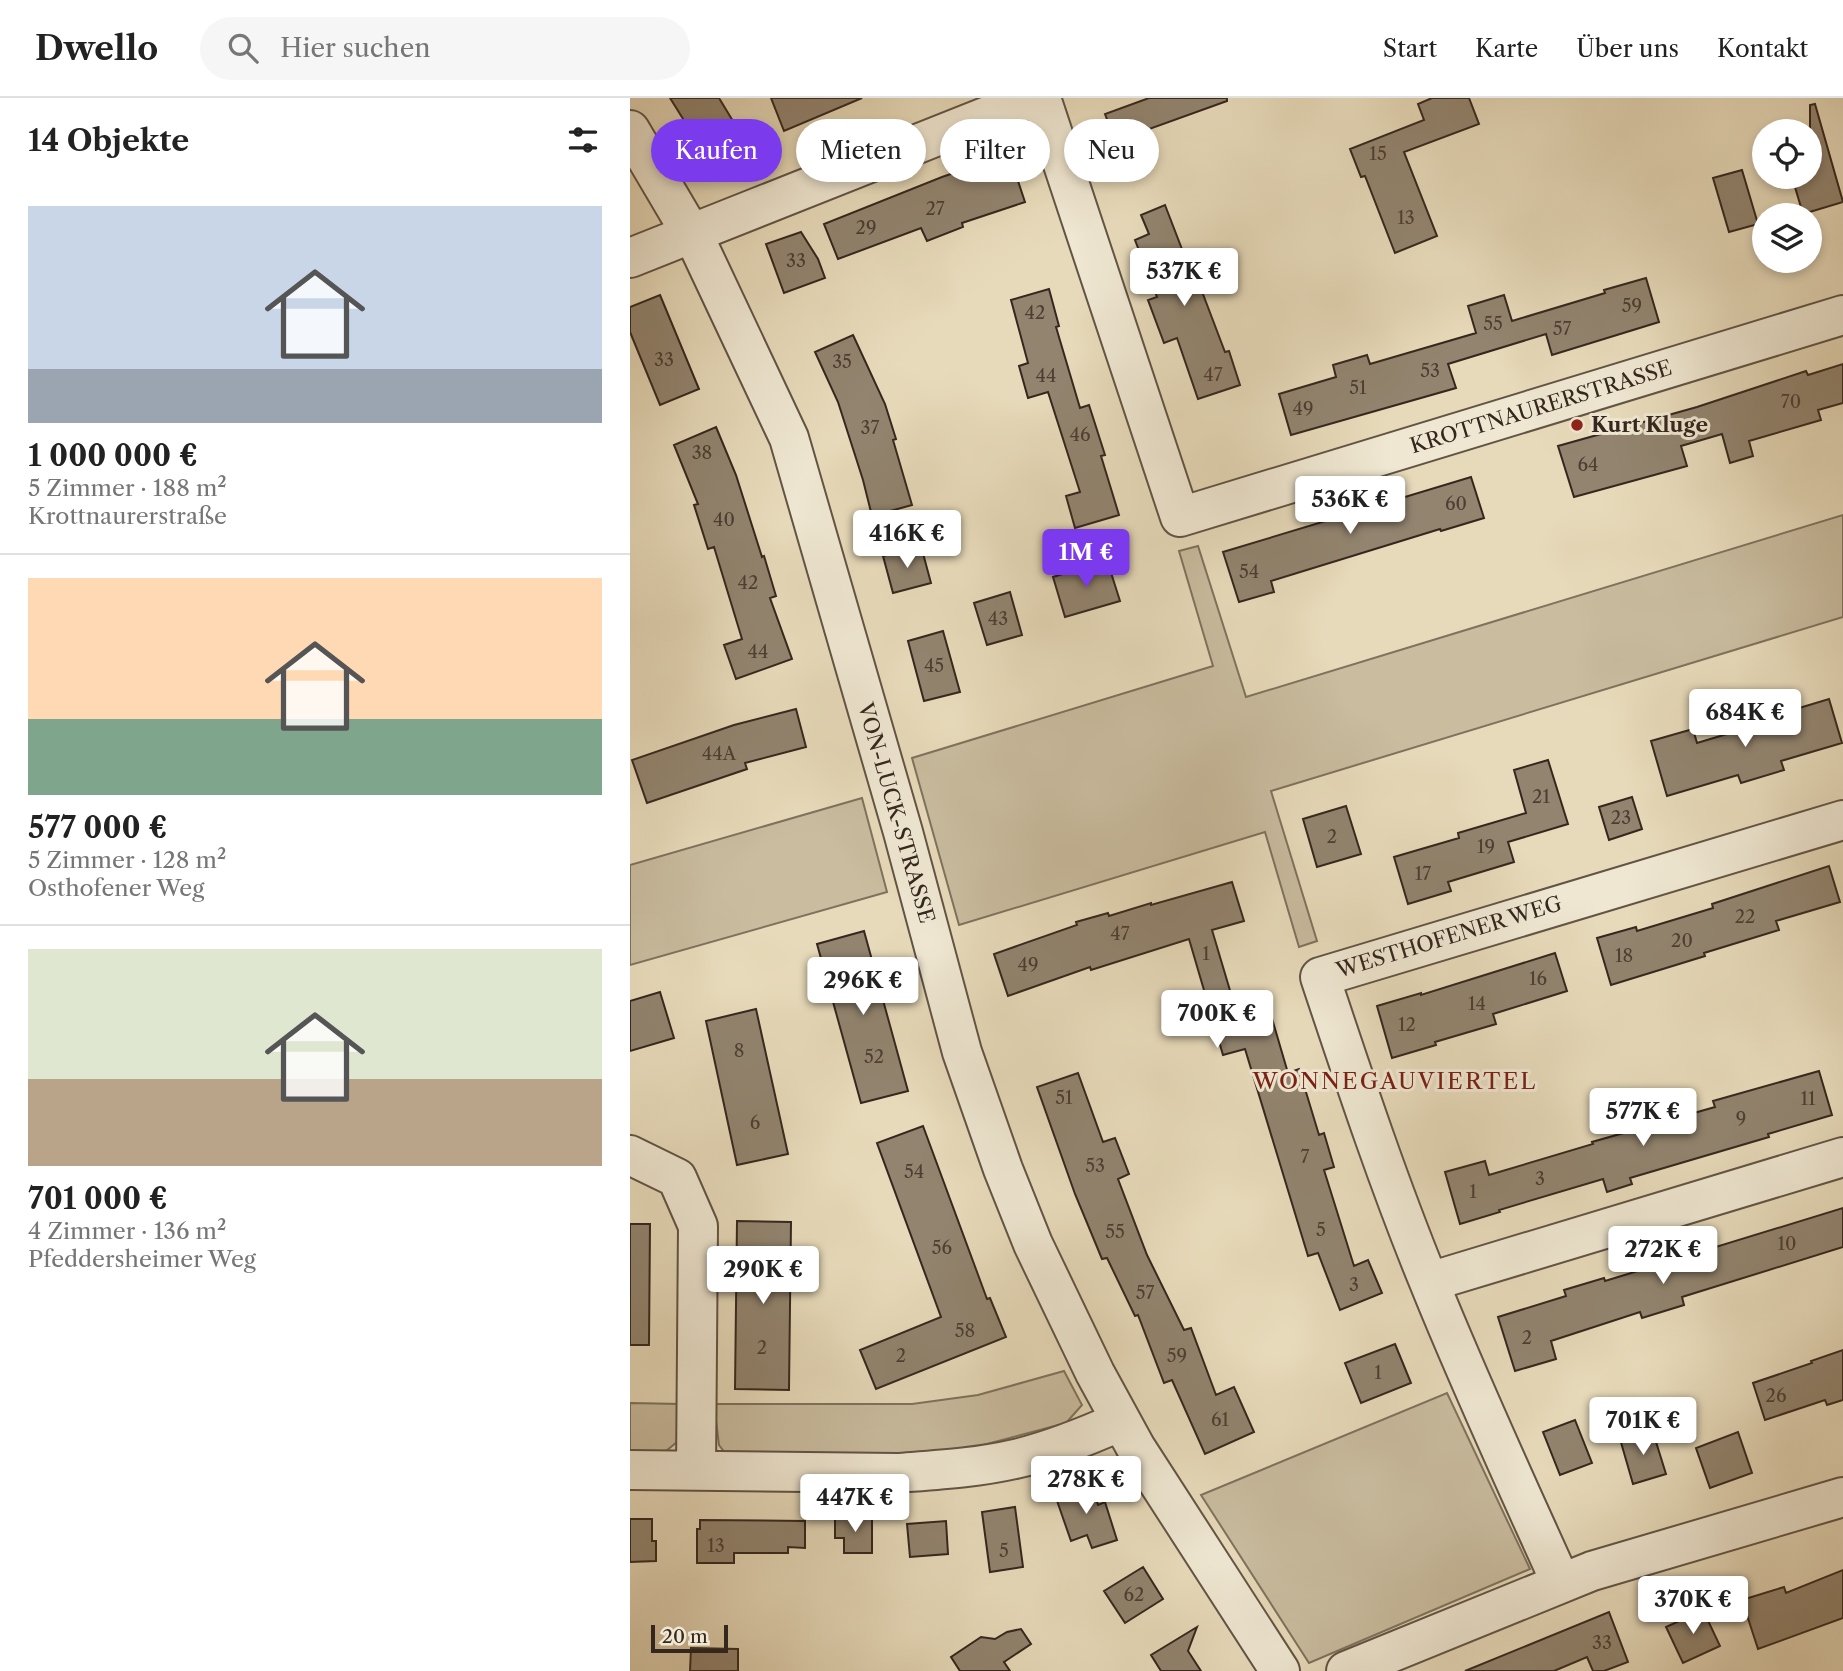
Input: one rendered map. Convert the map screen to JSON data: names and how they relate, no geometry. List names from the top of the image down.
{
  "streets": {
    "street": ["KROTTNAURERSTRASSE", "VON-LUCK-STRASSE", "WESTHOFENER WEG"]
  },
  "districts": ["WONNEGAUVIERTEL"],
  "places": ["Kurt Kluge"],
  "house_numbers": [
    "15",
    "27",
    "13",
    "29",
    "33",
    "59",
    "42",
    "55",
    "57",
    "33",
    "35",
    "53",
    "47",
    "44",
    "51",
    "70",
    "49",
    "37",
    "46",
    "38",
    "64",
    "60",
    "40",
    "54",
    "42",
    "43",
    "44",
    "45",
    "44A",
    "21",
    "23",
    "2",
    "19",
    "17",
    "22",
    "47",
    "20",
    "1",
    "18",
    "49",
    "16",
    "14",
    "12",
    "8",
    "52",
    "51",
    "11",
    "9",
    "6",
    "7",
    "53",
    "54",
    "3",
    "1",
    "5",
    "55",
    "10",
    "56",
    "3",
    "57",
    "58",
    "2",
    "2",
    "2",
    "59",
    "1",
    "26",
    "61",
    "13",
    "5",
    "62",
    "33"
  ],
  "scale_bar": "20 m",
  "page": {
    "header": "Dwello",
    "search": "Hier suchen",
    "nav": [
      "Start",
      "Karte",
      "Über uns",
      "Kontakt"
    ],
    "heading": "14 Objekte",
    "chip": [
      "Kaufen",
      "Mieten",
      "Filter",
      "Neu"
    ],
    "list": [
      {
        "name": "1 000 000 €",
        "note": "5 Zimmer · 188 m² · Krottnaurerstraße"
      },
      {
        "name": "577 000 €",
        "note": "5 Zimmer · 128 m² · Osthofener Weg"
      },
      {
        "name": "701 000 €",
        "note": "4 Zimmer · 136 m² · Pfeddersheimer Weg"
      }
    ],
    "price": [
      "537K €",
      "536K €",
      "416K €",
      "1M €",
      "684K €",
      "296K €",
      "700K €",
      "577K €",
      "272K €",
      "290K €",
      "701K €",
      "278K €",
      "447K €",
      "370K €"
    ],
    "scale": "20 m"
  }
}
